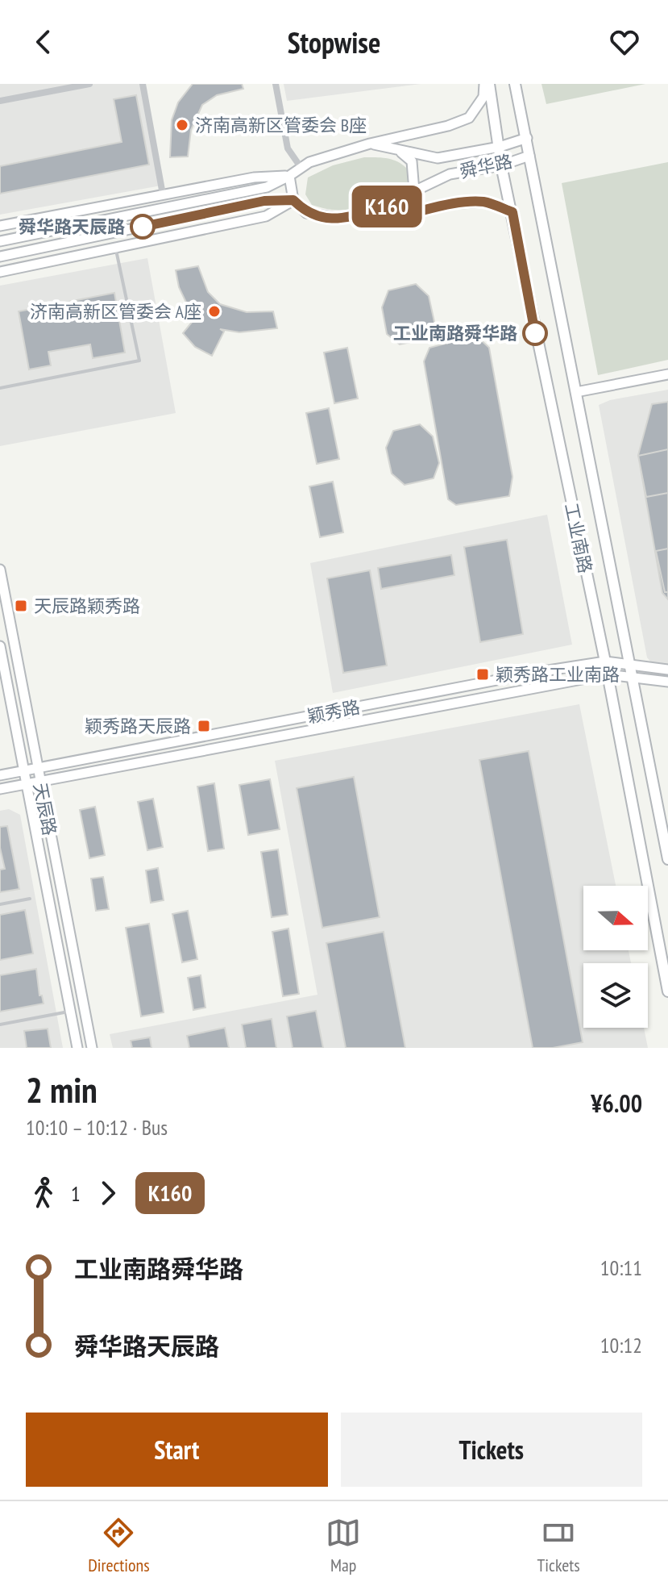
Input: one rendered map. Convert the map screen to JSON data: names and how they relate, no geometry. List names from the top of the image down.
{
  "streets": {
    "main road": [
      "舜华路",
      "工业南路",
      "颖秀路",
      "天辰路"
    ]
  },
  "crossings": [
    ["舜华路", "工业南路"],
    ["工业南路", "颖秀路"],
    ["颖秀路", "天辰路"]
  ],
  "places": {
    "other": [
      "济南高新区管委会 B座",
      "舜华路天辰路",
      "济南高新区管委会 A座",
      "工业南路舜华路"
    ],
    "transit": ["天辰路颖秀路", "颖秀路工业南路", "颖秀路天辰路"]
  },
  "lines": ["bus line K160"],
  "north": "right",
  "page": {
    "header": "Stopwise",
    "on_map": "K160",
    "heading": ["2 min", "10:10 – 10:12 · Bus", "¥6.00"],
    "legs": ["1", "K160"],
    "list": [
      {
        "name": "工业南路舜华路",
        "value": "10:11"
      },
      {
        "name": "舜华路天辰路",
        "value": "10:12"
      }
    ],
    "buttons": ["Start", "Tickets"],
    "tabs": ["Directions", "Map", "Tickets"]
  }
}
